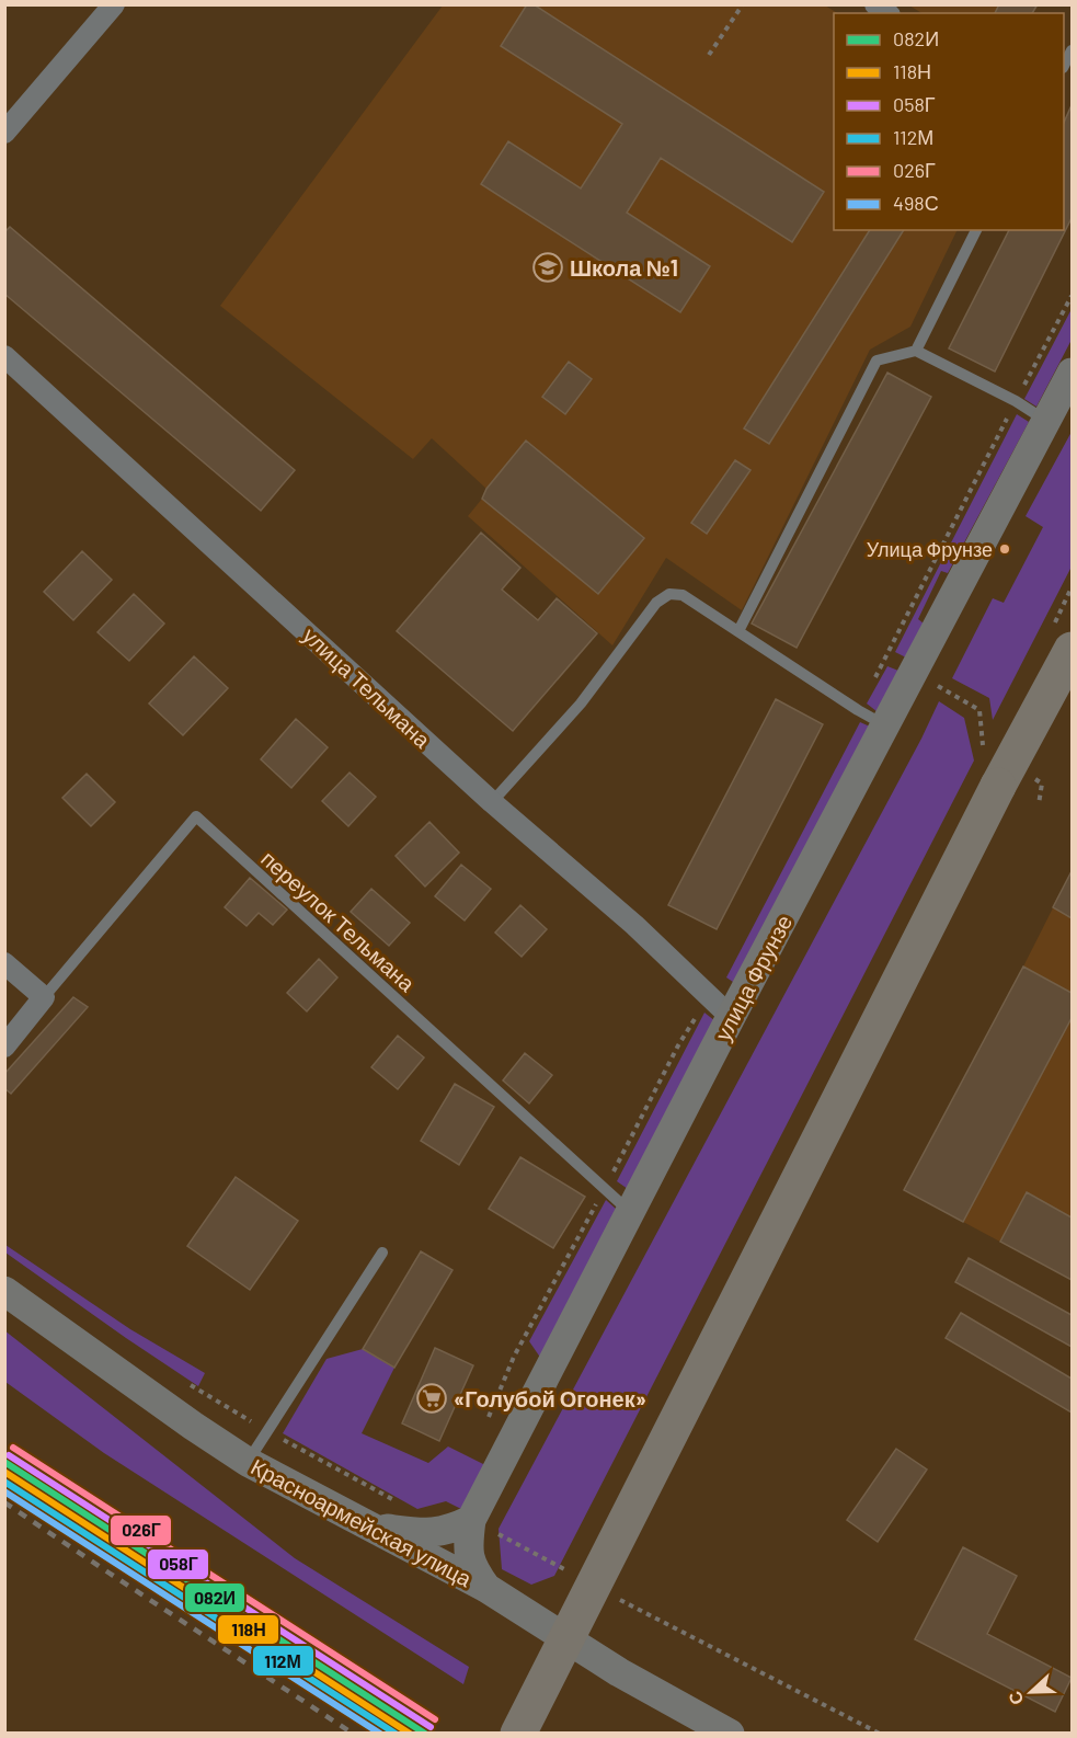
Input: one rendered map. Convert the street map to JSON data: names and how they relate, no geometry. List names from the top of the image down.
{
  "streets": {
    "main road": ["улица Фрунзе", "Красноармейская улица"],
    "street": ["улица Тельмана"],
    "lane": ["переулок Тельмана"]
  },
  "crossings": [
    ["улица Тельмана", "улица Фрунзе"],
    ["переулок Тельмана", "улица Фрунзе"],
    ["улица Фрунзе", "Красноармейская улица"]
  ],
  "places": {
    "school or university": ["Школа №1"],
    "other": ["Улица Фрунзе"],
    "supermarket": ["«Голубой Огонек»"]
  },
  "lines": [
    "transit line 026Г",
    "transit line 058Г",
    "transit line 082И",
    "transit line 118Н",
    "transit line 112М",
    "transit line 498С"
  ],
  "legend": [
    "082И",
    "118Н",
    "058Г",
    "112М",
    "026Г",
    "498С"
  ],
  "north": "left"
}
